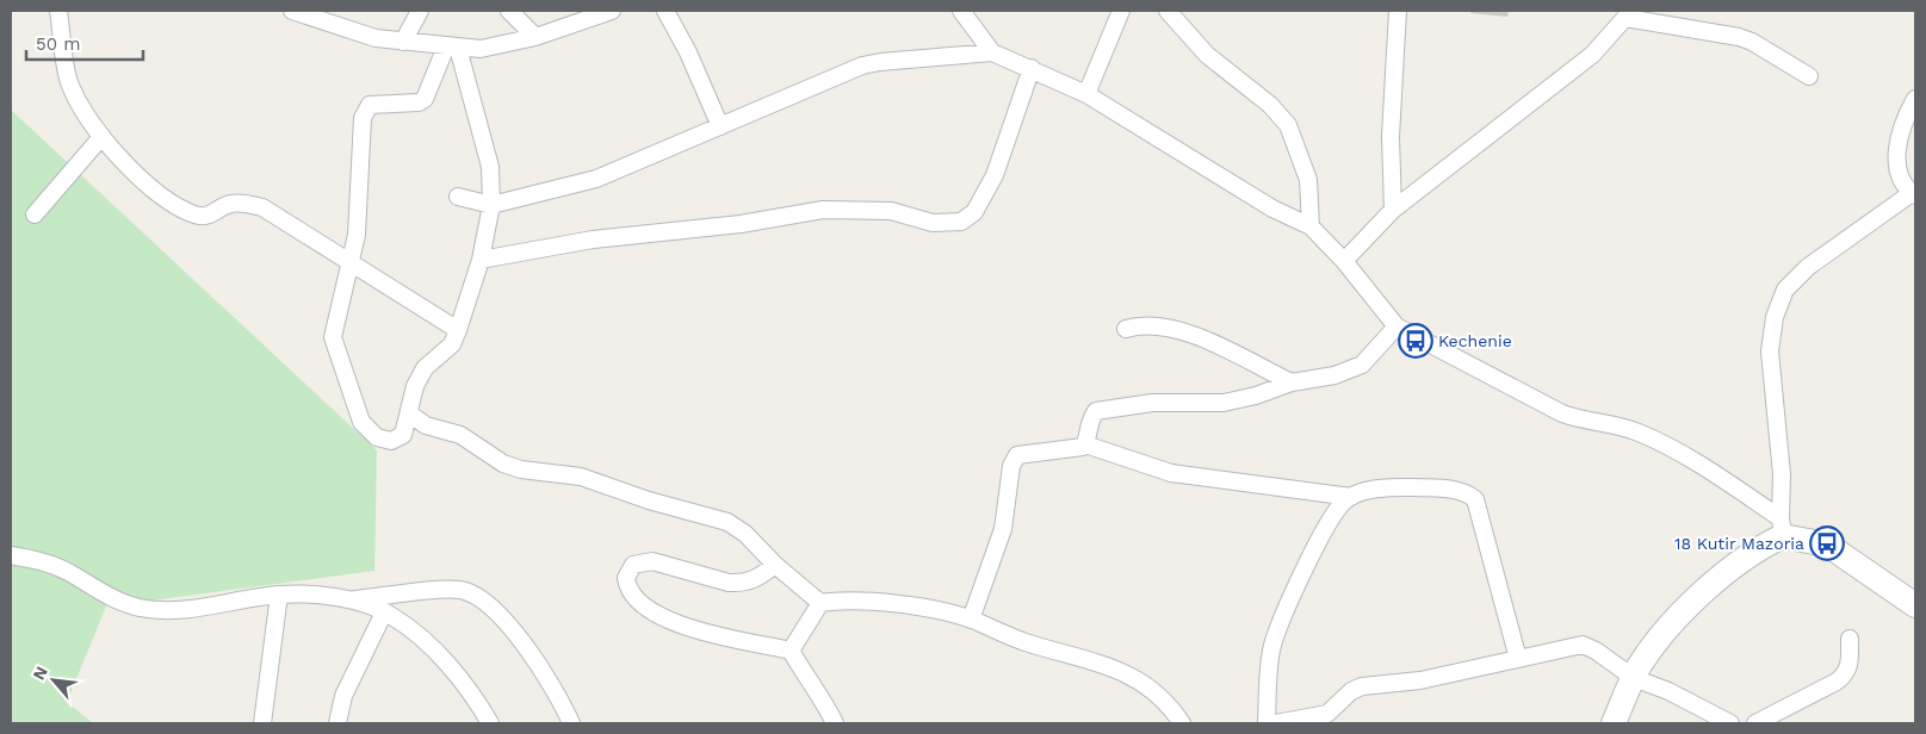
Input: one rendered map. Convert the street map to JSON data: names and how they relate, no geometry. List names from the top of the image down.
{
  "places": {
    "bus stop": ["Kechenie", "18 Kutir Mazoria"]
  },
  "scale_bar": "50 m",
  "north": "top left"
}
